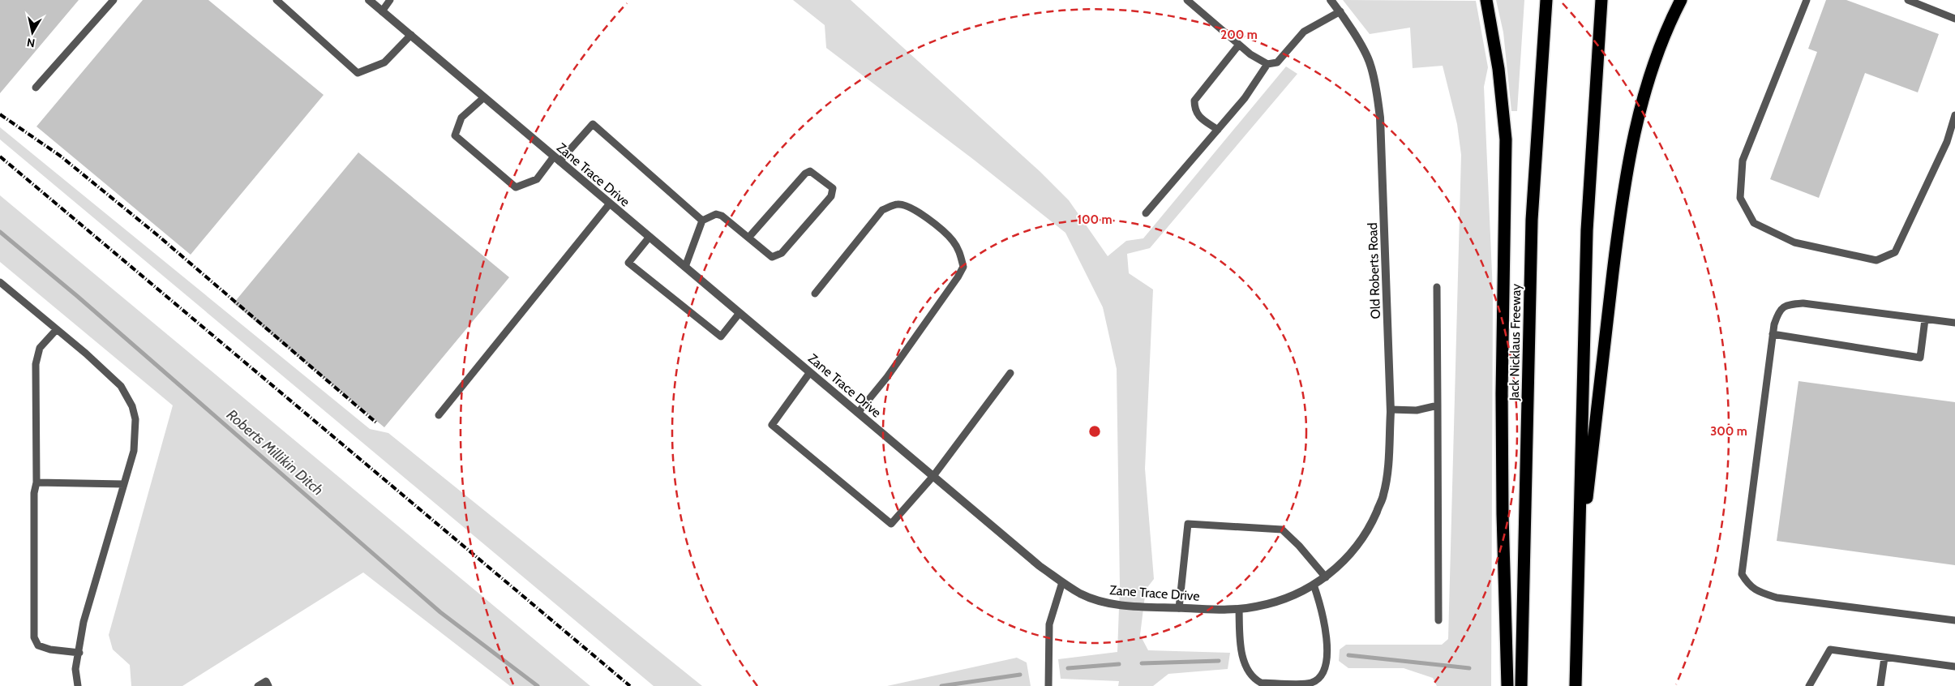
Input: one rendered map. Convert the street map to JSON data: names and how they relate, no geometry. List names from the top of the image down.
{
  "streets": {
    "highway": ["Jack Nicklaus Freeway"],
    "street": ["Zane Trace Drive", "Old Roberts Road"]
  },
  "crossings": [
    ["Zane Trace Drive", "Old Roberts Road"]
  ],
  "water": ["Roberts Millikin Ditch"],
  "north": "bottom",
  "rings": ["200 m", "100 m", "300 m"]
}
